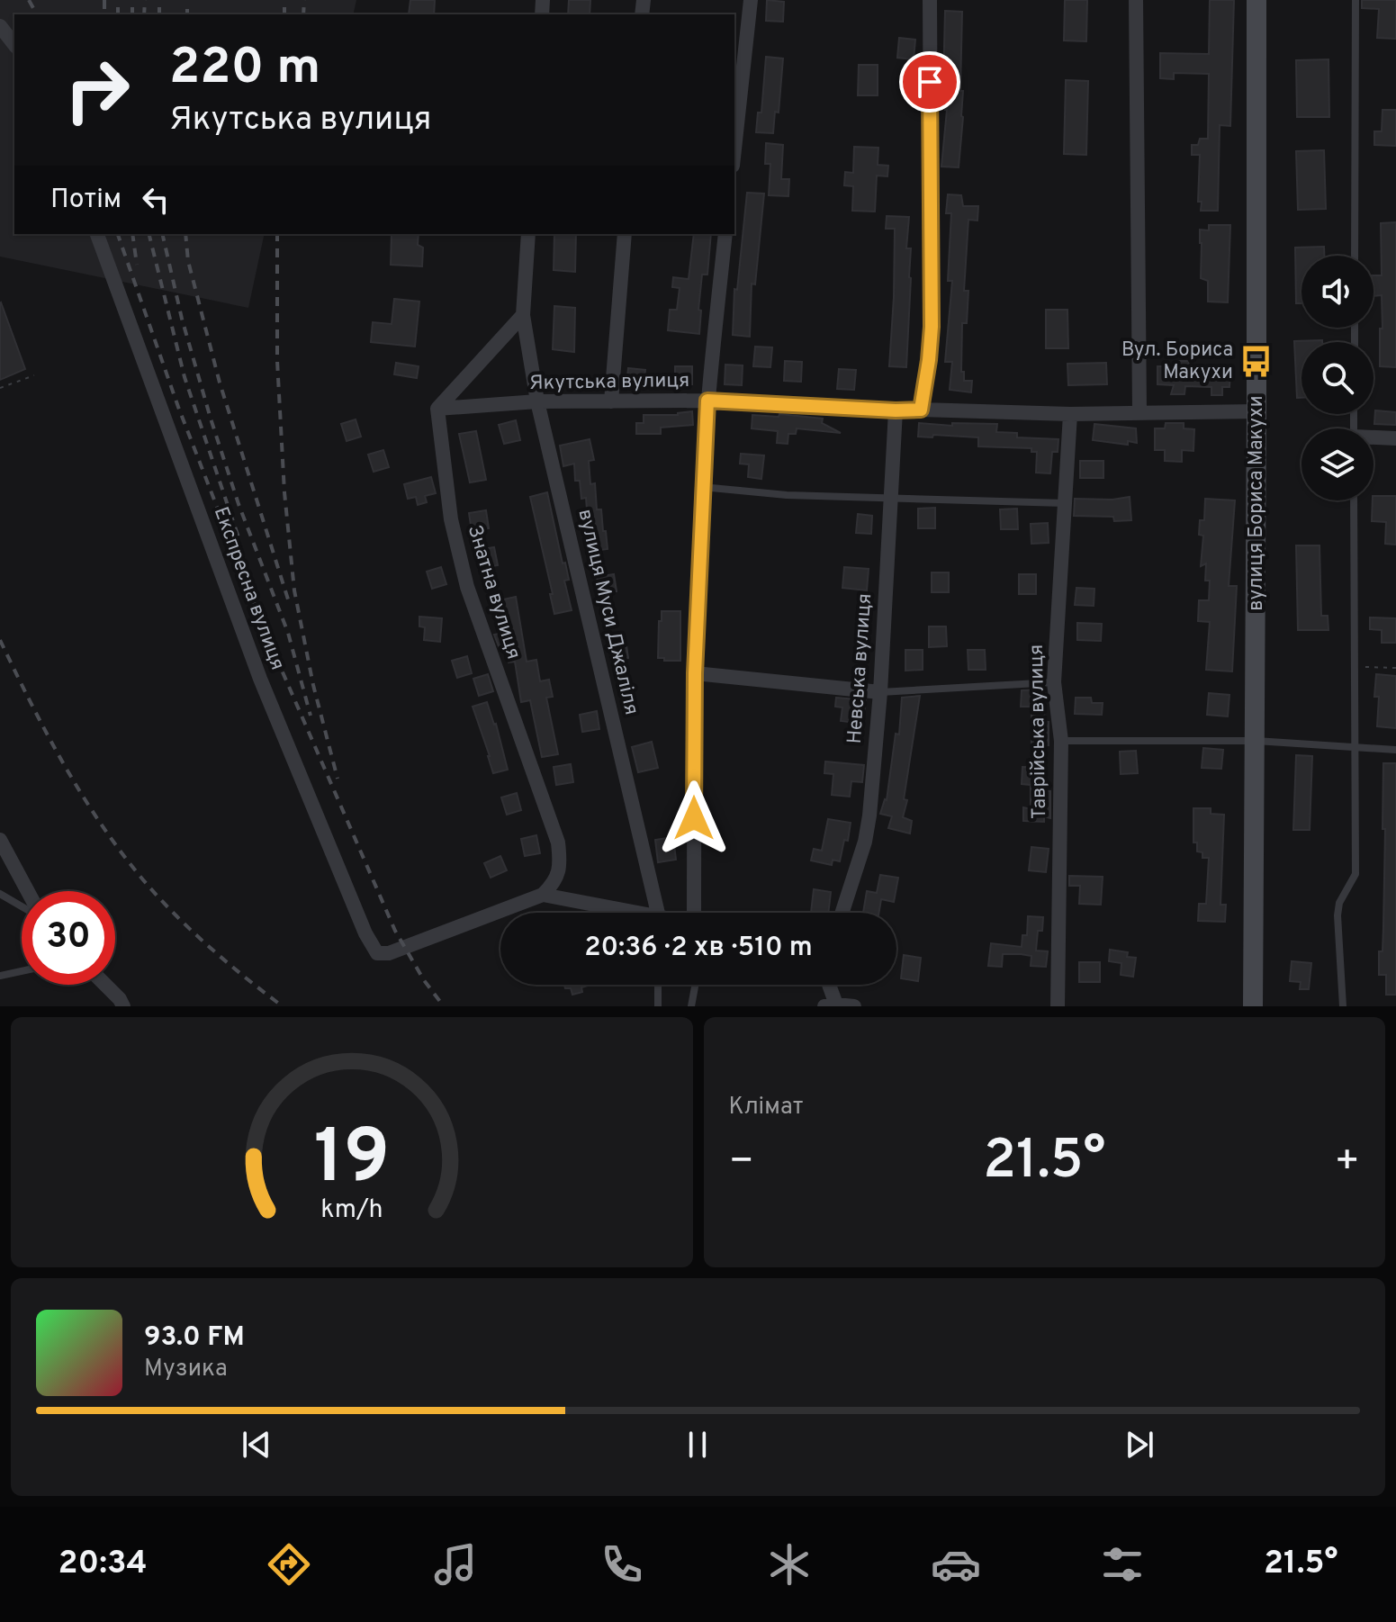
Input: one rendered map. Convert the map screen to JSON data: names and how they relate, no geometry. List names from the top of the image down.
{
  "streets": {
    "main road": ["вулиця Бориса Макухи"],
    "street": [
      "Якутська вулиця",
      "Експресна вулиця",
      "Знатна вулиця",
      "вулиця Муси Джаліля",
      "Невська вулиця",
      "Таврійська вулиця"
    ]
  },
  "crossings": [
    ["Якутська вулиця", "вулиця Бориса Макухи"],
    ["Якутська вулиця", "Знатна вулиця"],
    ["Якутська вулиця", "вулиця Муси Джаліля"],
    ["Якутська вулиця", "Невська вулиця"],
    ["Якутська вулиця", "Таврійська вулиця"],
    ["Експресна вулиця", "Знатна вулиця"]
  ],
  "places": {
    "bus stop": ["Вул. Бориса Макухи"]
  },
  "page": {
    "turn": ["220 m", "Якутська вулиця"],
    "then": "Потім",
    "limit": "30",
    "trip": "20:36 · 2 хв · 510 m",
    "tile": "Клімат",
    "heat": ["−", "21.5°", "+"],
    "song": ["93.0 FM", "Музика"],
    "tabs": ["20:34", "21.5°"],
    "gauge": ["19", "km/h"]
  }
}
